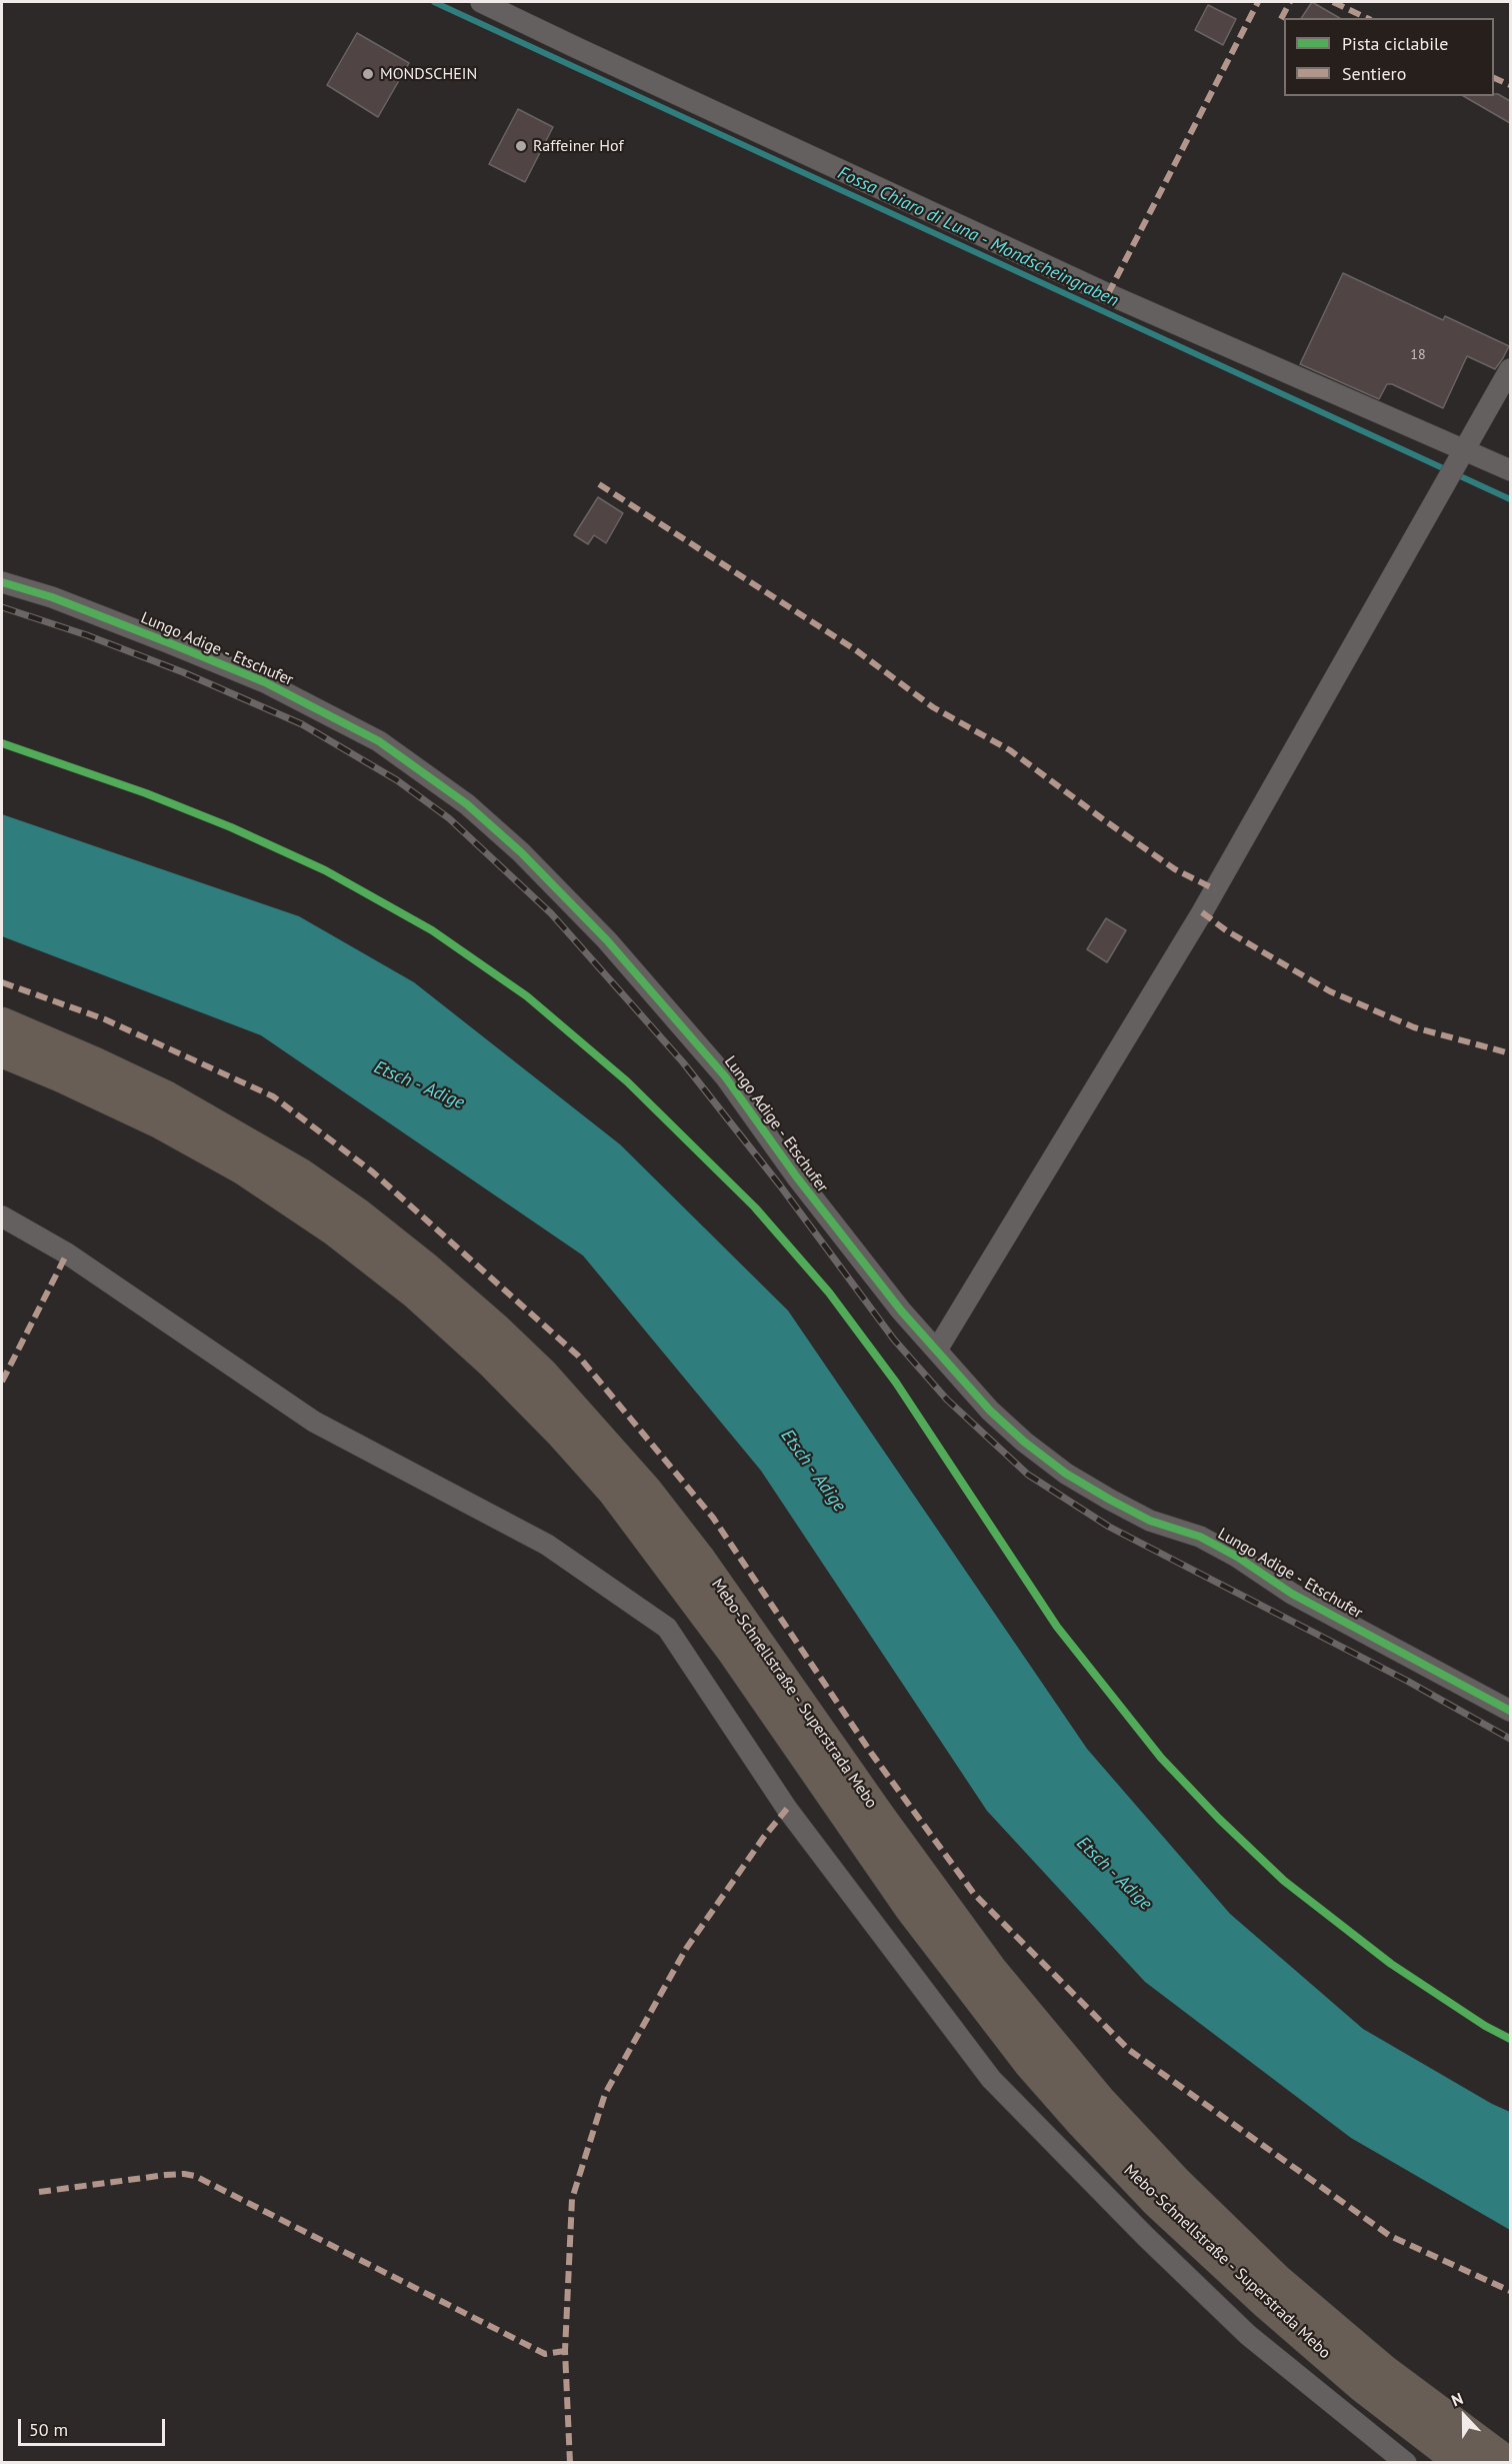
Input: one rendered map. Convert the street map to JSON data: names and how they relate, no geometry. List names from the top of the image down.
{
  "streets": {
    "highway": ["Mebo-Schnellstraße - Superstrada Mebo"],
    "street": ["Lungo Adige - Etschufer"]
  },
  "water": ["Fossa Chiaro di Luna - Mondscheingraben", "Etsch - Adige"],
  "places": ["MONDSCHEIN", "Raffeiner Hof"],
  "house_numbers": ["18"],
  "legend": ["Pista ciclabile", "Sentiero"],
  "scale_bar": "50 m",
  "north": "top"
}
